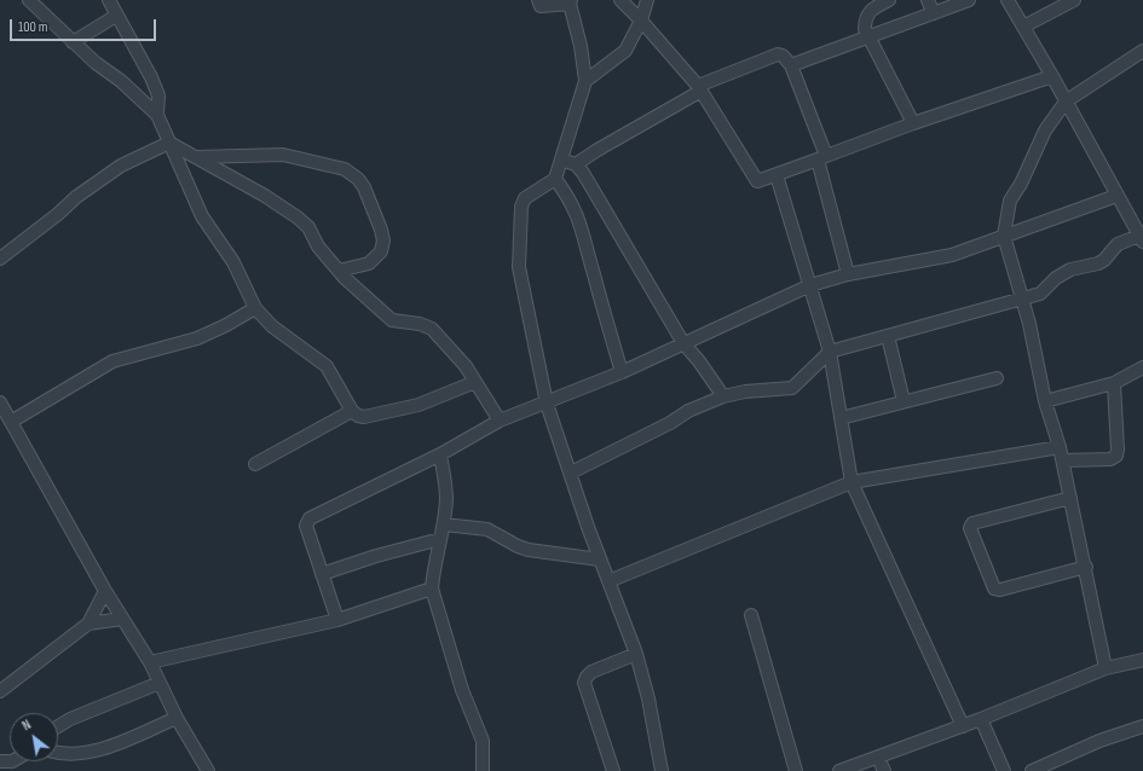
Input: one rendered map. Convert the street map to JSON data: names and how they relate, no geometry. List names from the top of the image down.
{
  "scale_bar": "100 m",
  "north": "top left"
}
